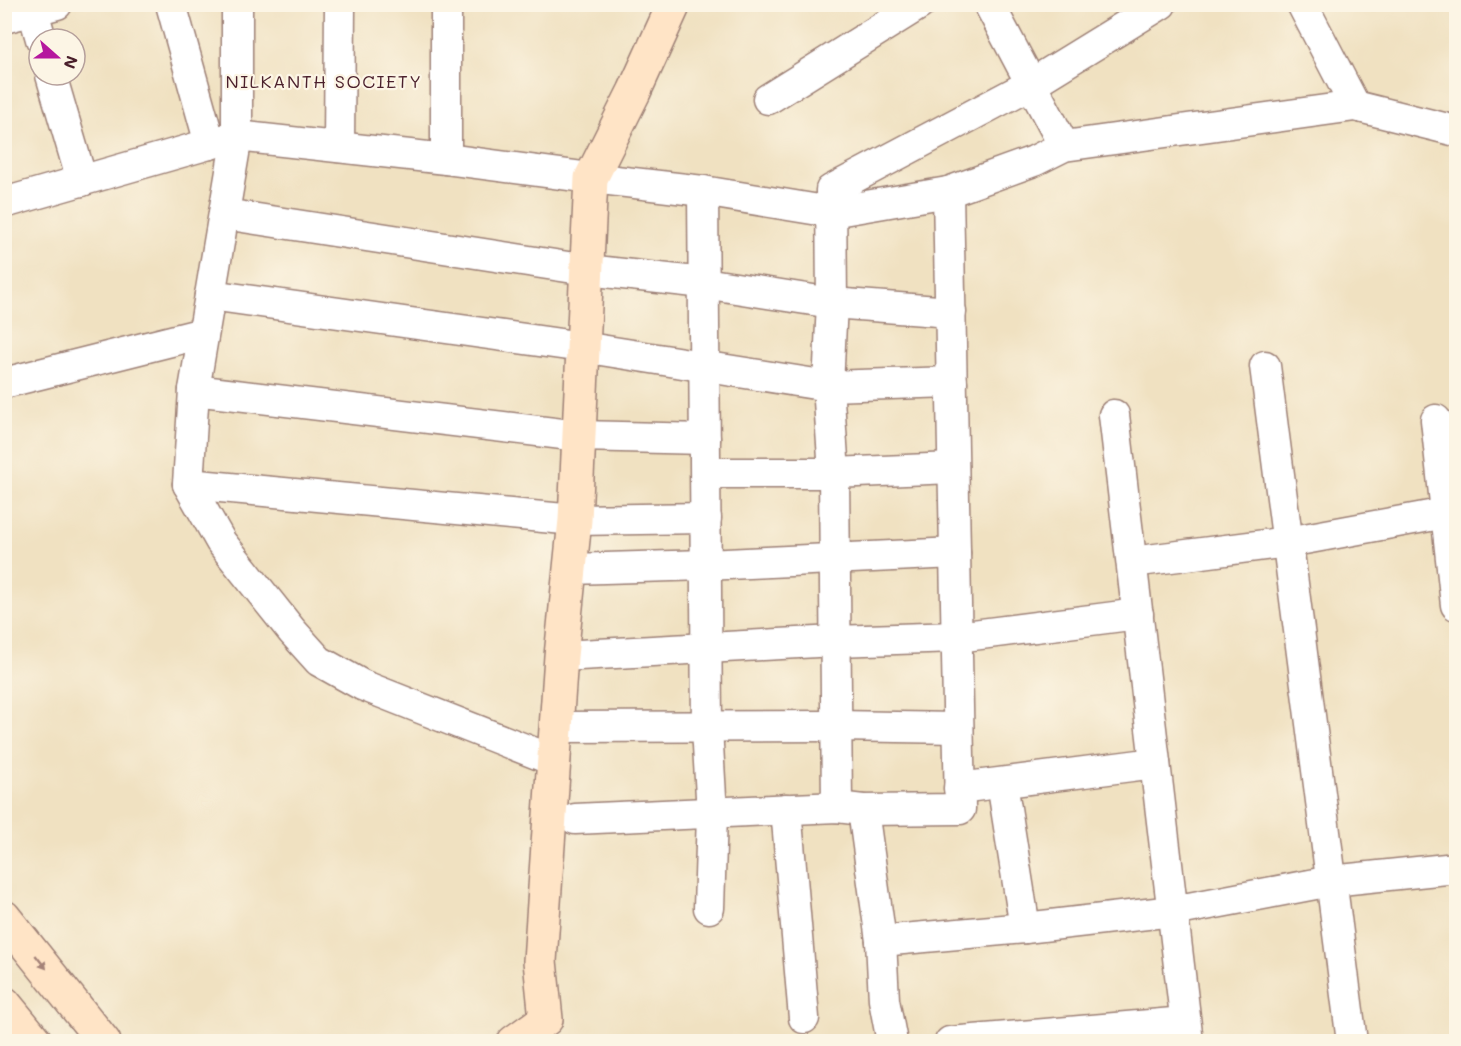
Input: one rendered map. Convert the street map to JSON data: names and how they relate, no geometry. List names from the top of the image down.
{
  "districts": ["NILKANTH SOCIETY"],
  "north": "right"
}
